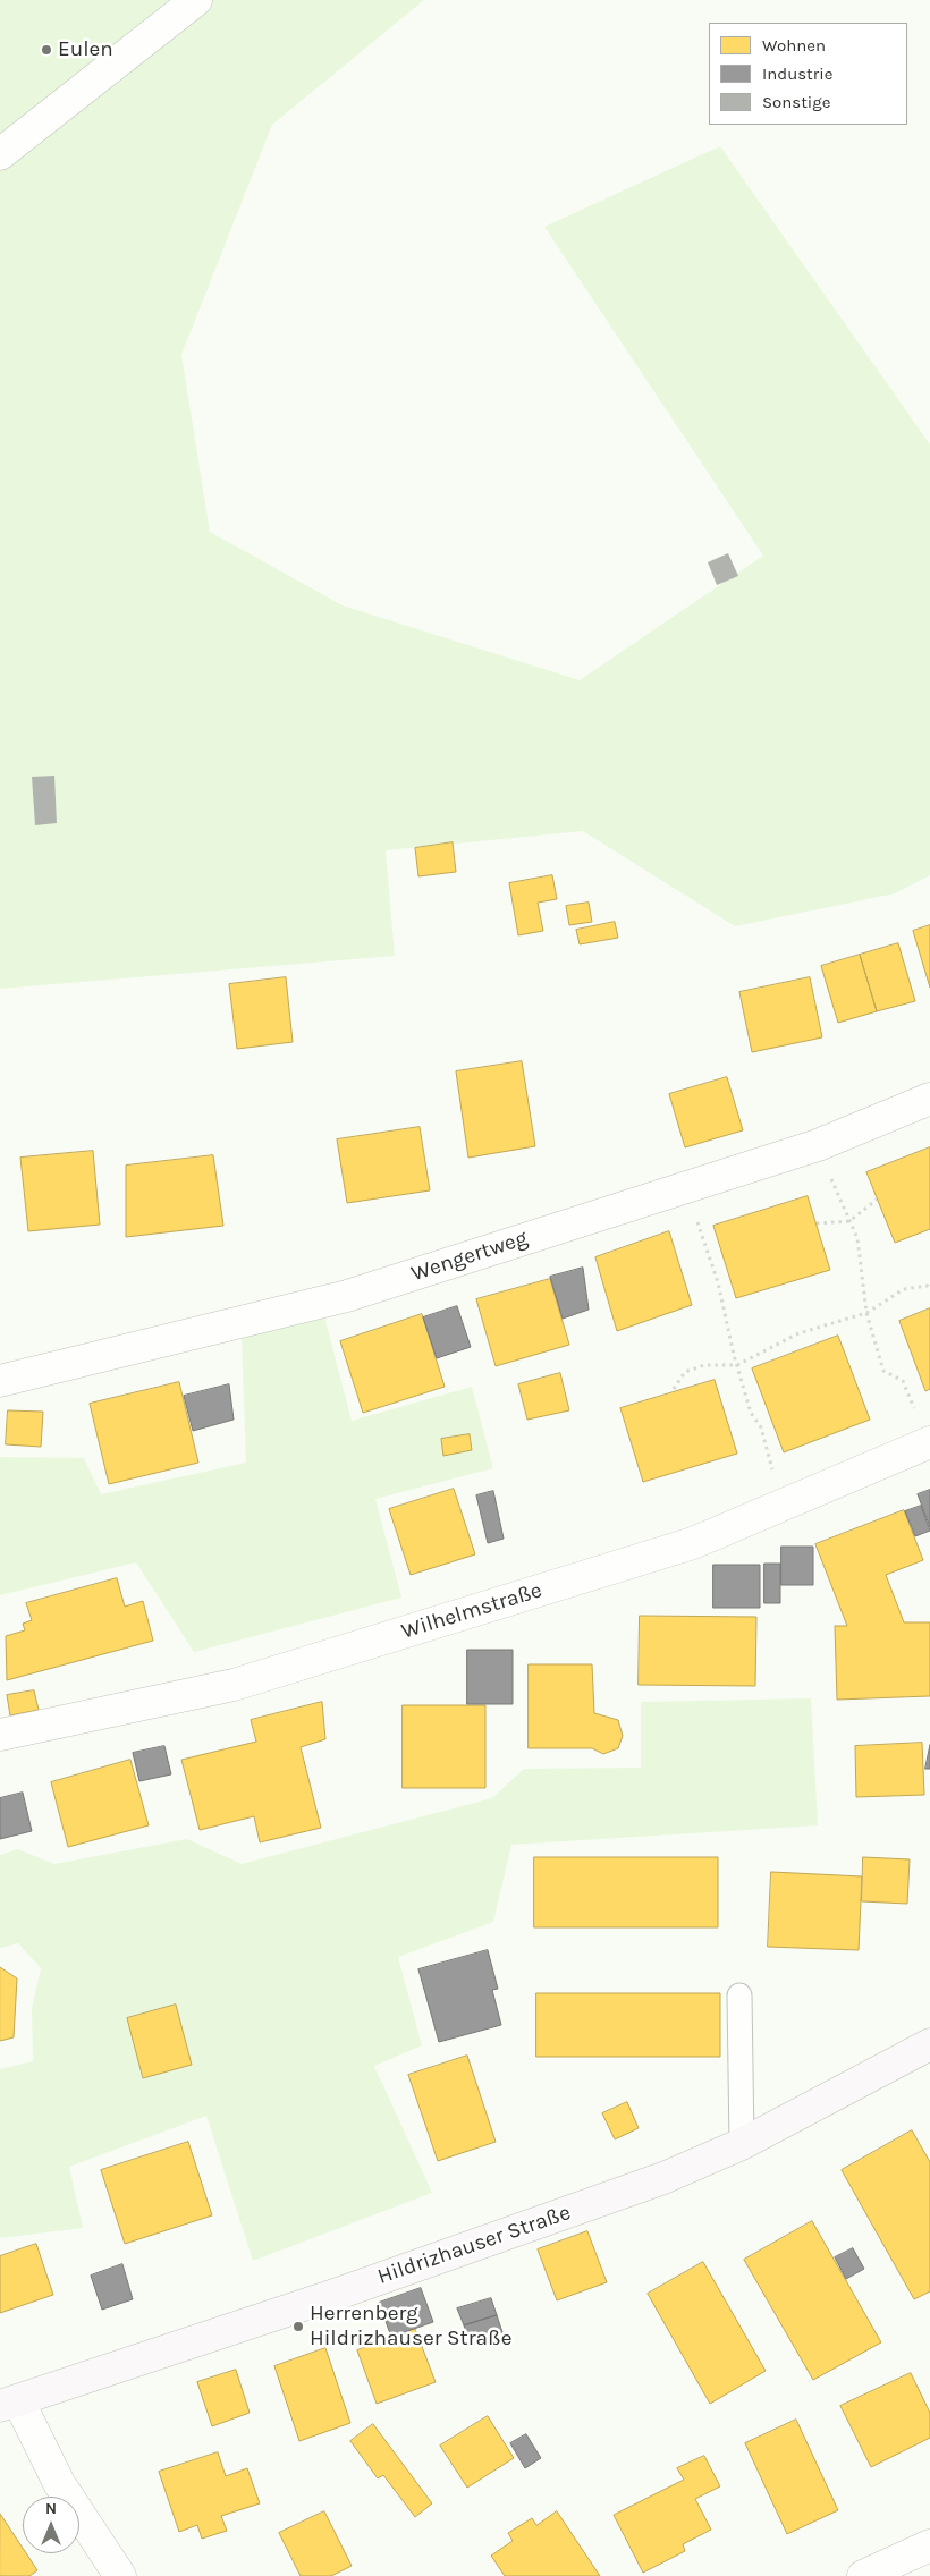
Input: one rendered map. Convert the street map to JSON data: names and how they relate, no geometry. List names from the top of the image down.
{
  "streets": {
    "main road": ["Hildrizhauser Straße"],
    "street": ["Wengertweg", "Wilhelmstraße"]
  },
  "places": ["Eulen", "Herrenberg Hildrizhauser Straße"],
  "legend": ["Wohnen", "Industrie", "Sonstige"],
  "north": "top"
}
